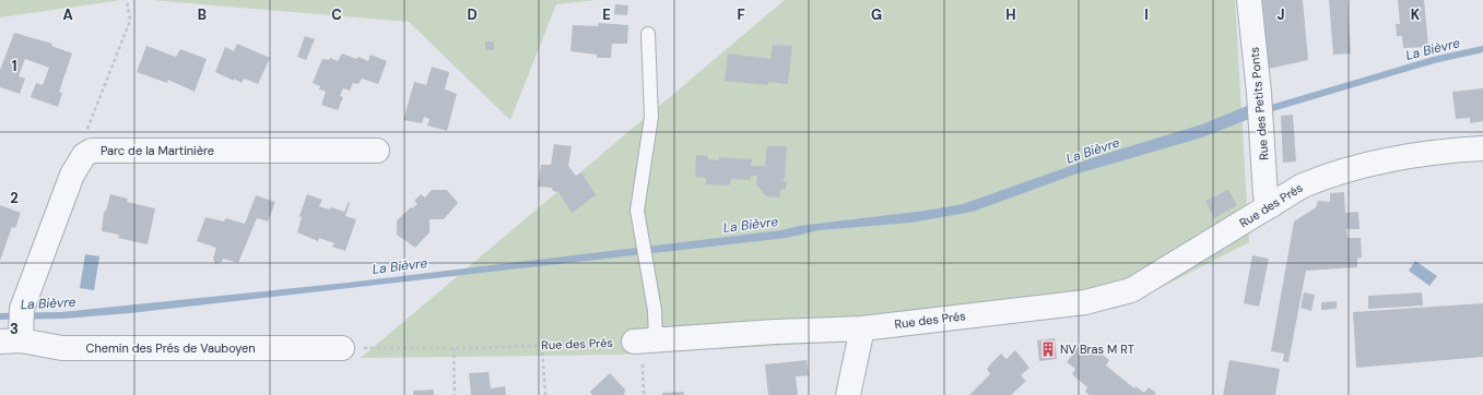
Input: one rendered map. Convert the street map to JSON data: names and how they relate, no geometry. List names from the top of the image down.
{
  "streets": {
    "street": [
      "Rue des Petits Ponts",
      "Parc de la Martinière",
      "Rue des Prés",
      "Chemin des Prés de Vauboyen"
    ]
  },
  "crossings": [
    ["Rue des Petits Ponts", "Rue des Prés"],
    ["Parc de la Martinière", "Chemin des Prés de Vauboyen"],
    ["Rue des Prés", "Chemin des Prés de Vauboyen"]
  ],
  "water": ["La Bièvre"],
  "places": {
    "building": ["NV Bras M RT"]
  },
  "grid": {
    "columns": [
      "A",
      "B",
      "C",
      "D",
      "E",
      "F",
      "G",
      "H",
      "I",
      "J",
      "K"
    ],
    "rows": ["1", "2", "3"]
  }
}
